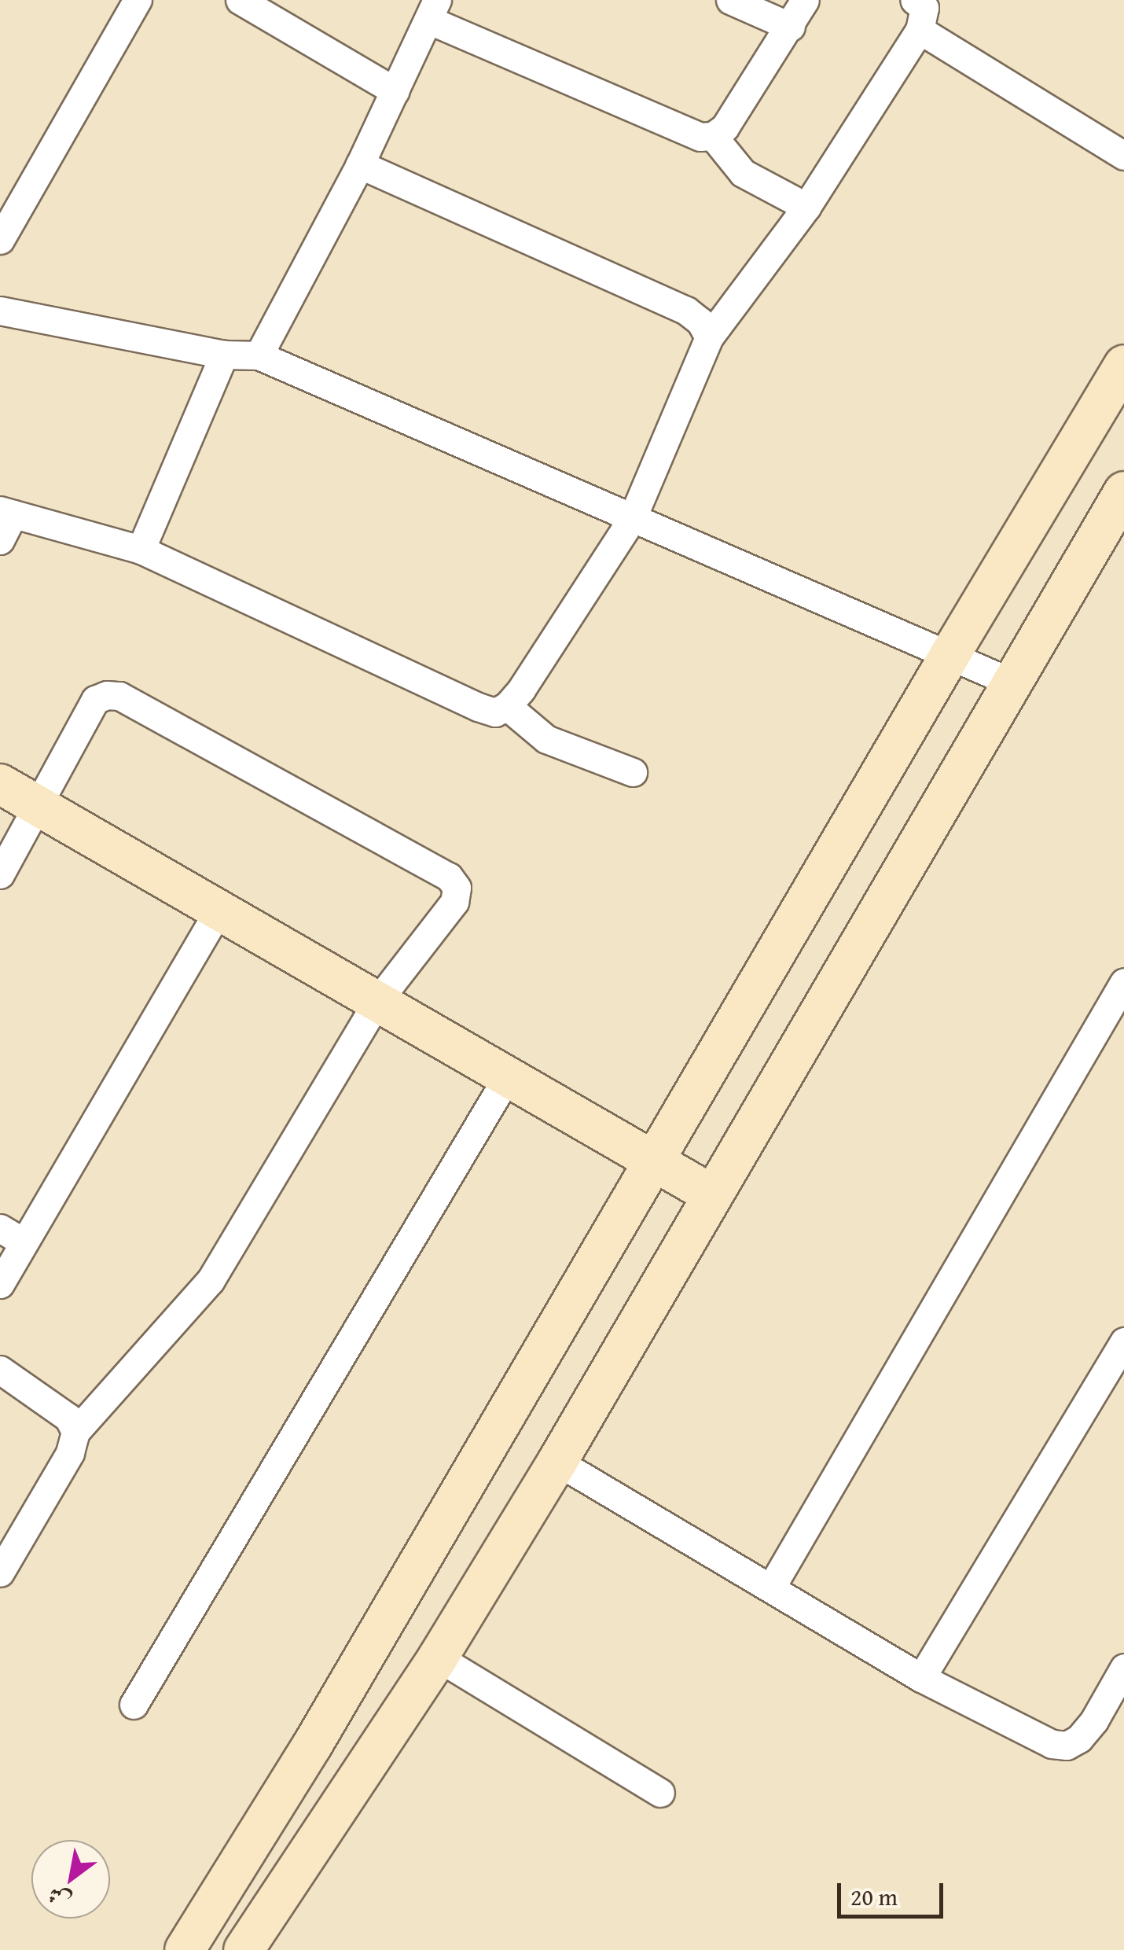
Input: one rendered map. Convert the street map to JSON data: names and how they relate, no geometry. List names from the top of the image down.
{
  "scale_bar": "20 m",
  "north": "bottom left"
}
